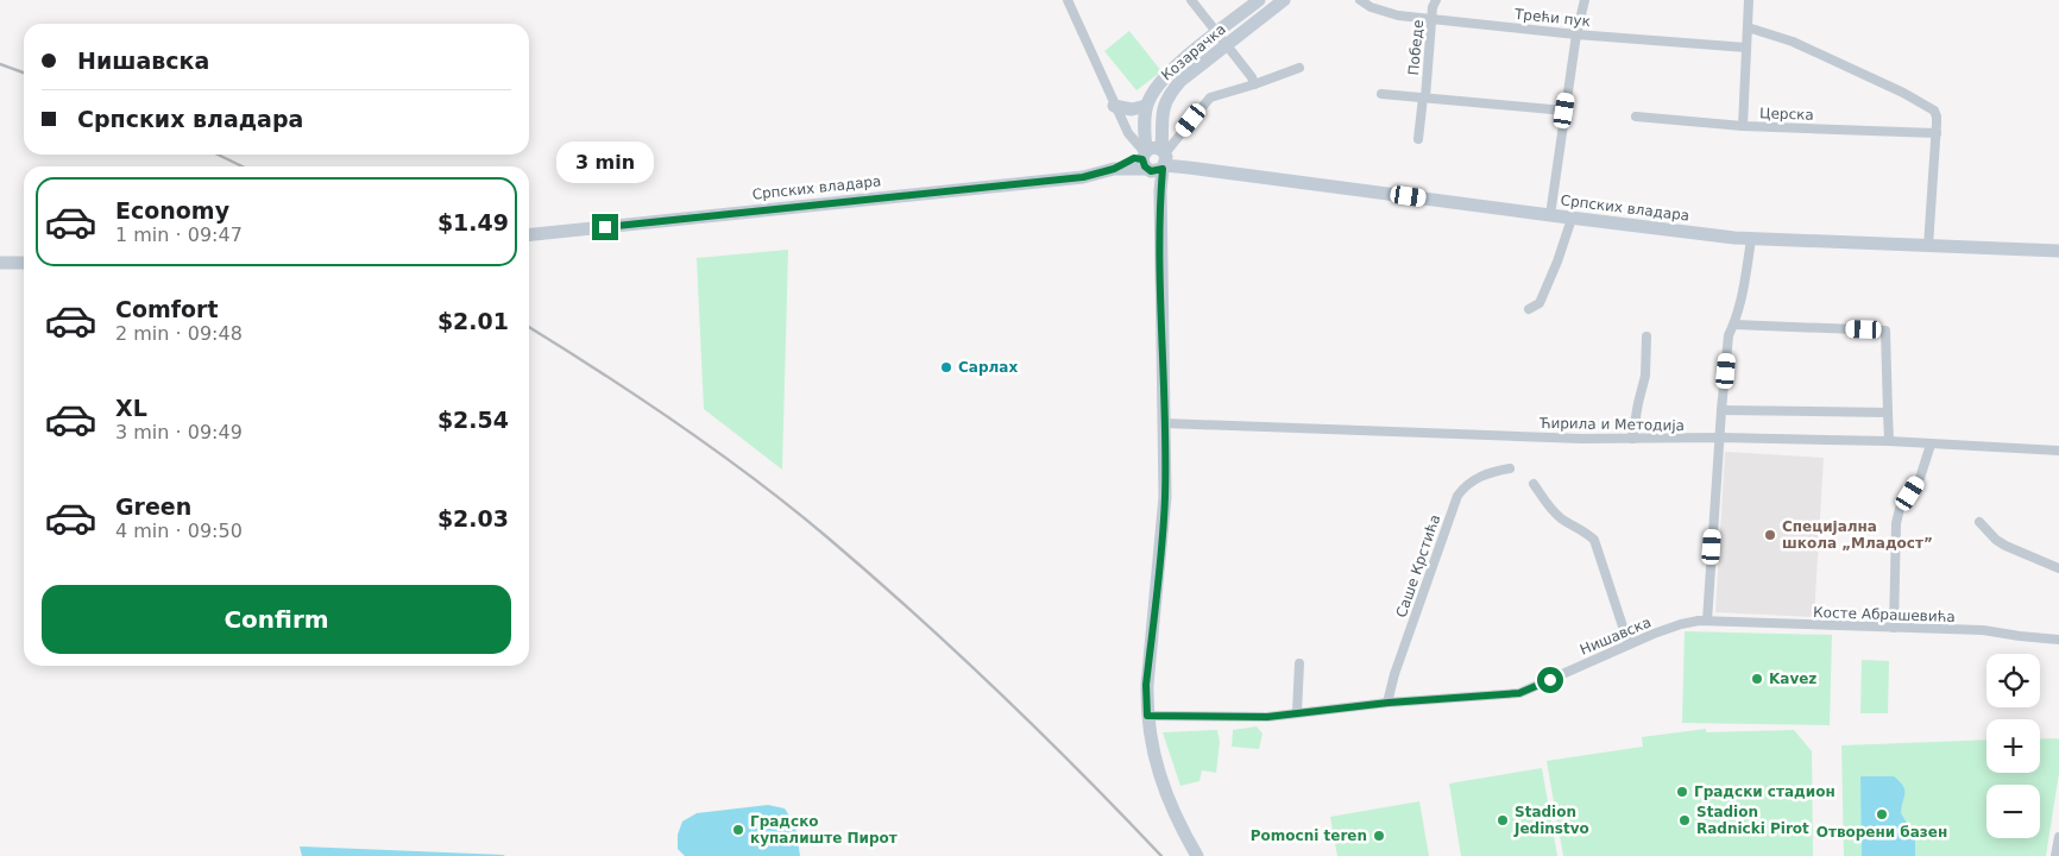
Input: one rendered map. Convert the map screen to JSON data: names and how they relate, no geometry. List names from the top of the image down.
{
  "streets": {
    "main road": ["Козарачка", "Српских владара"],
    "street": [
      "Трећи пук",
      "Победе",
      "Церска",
      "Ћирила и Методија",
      "Саше Крстића",
      "Косте Абрашевића",
      "Нишавска"
    ]
  },
  "crossings": [
    ["Трећи пук", "Победе"],
    ["Козарачка", "Српских владара"],
    ["Саше Крстића", "Нишавска"],
    ["Косте Абрашевића", "Нишавска"]
  ],
  "places": [
    "Сарлах",
    "Специјална школа „Младост”",
    "Kavez",
    "Градски стадион",
    "Отворени базен",
    "Stadion Jedinstvo",
    "Stadion Radnicki Pirot",
    "Градско купалиште Пирот",
    "Pomocni teren"
  ],
  "page": {
    "banner": ["Нишавска", "Српских владара"],
    "bubble": "3 min",
    "list": [
      {
        "name": "Economy",
        "note": "1 min · 09:47",
        "value": "$1.49"
      },
      {
        "name": "Comfort",
        "note": "2 min · 09:48",
        "value": "$2.01"
      },
      {
        "name": "XL",
        "note": "3 min · 09:49",
        "value": "$2.54"
      },
      {
        "name": "Green",
        "note": "4 min · 09:50",
        "value": "$2.03"
      }
    ],
    "buttons": "Confirm",
    "map_buttons": ["+", "−"]
  }
}
